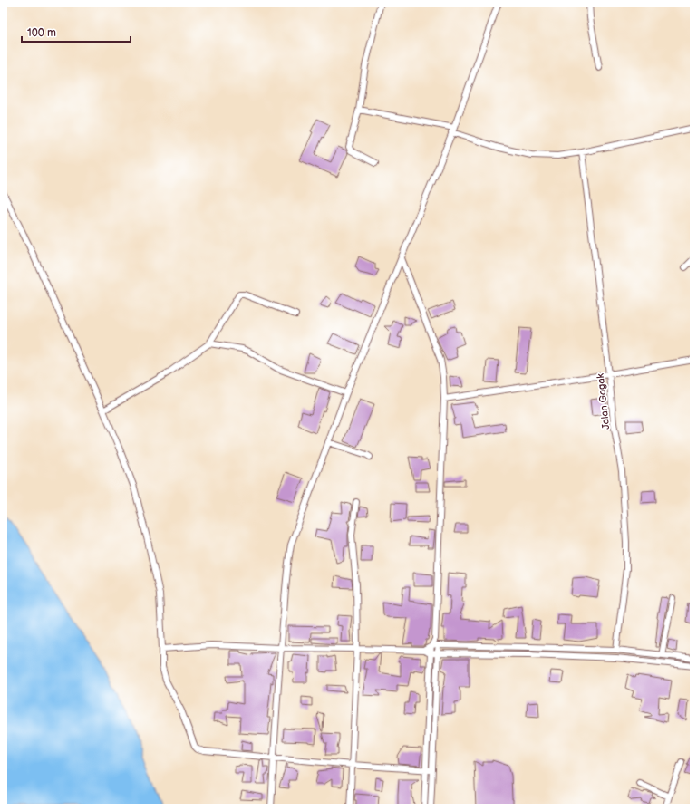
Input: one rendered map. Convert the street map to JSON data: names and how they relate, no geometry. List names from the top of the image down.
{
  "streets": {
    "street": ["Jalan Gagak"]
  },
  "scale_bar": "100 m"
}
